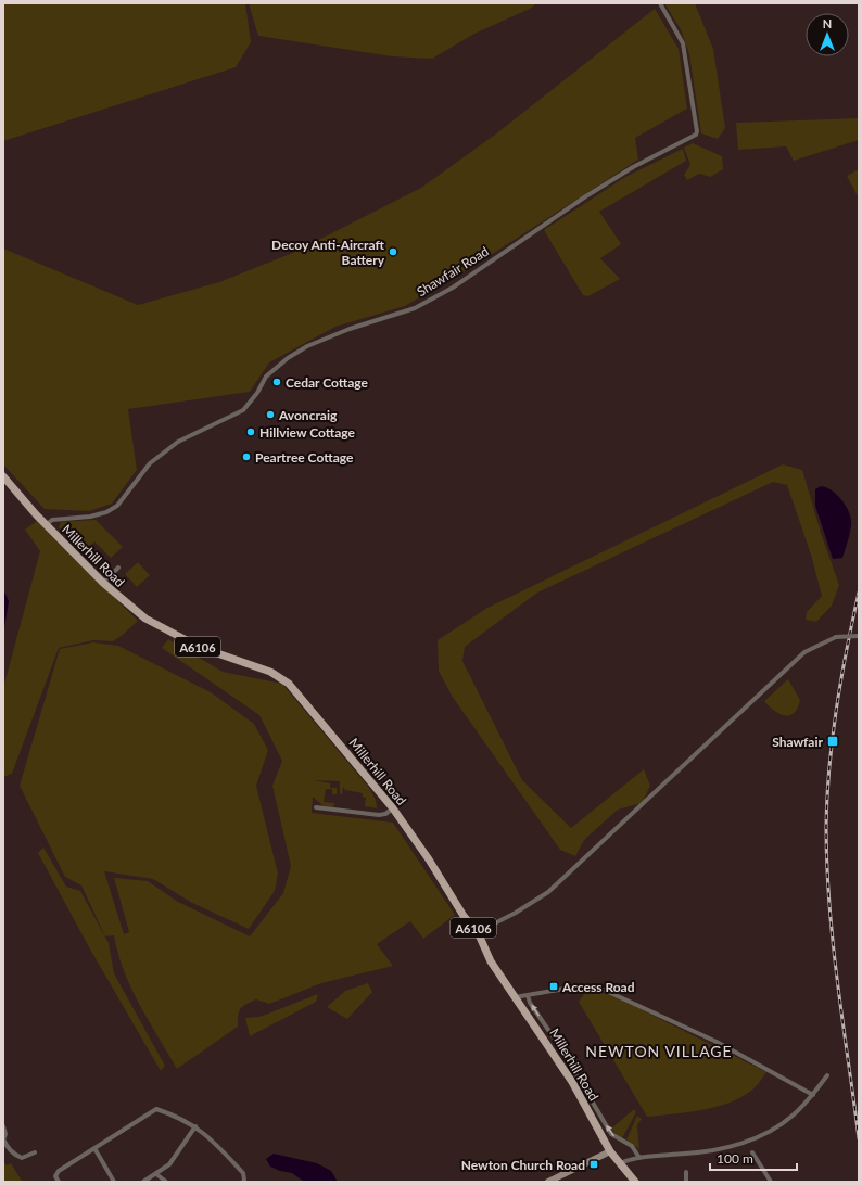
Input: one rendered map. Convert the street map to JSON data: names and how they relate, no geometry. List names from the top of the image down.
{
  "streets": {
    "main road": ["Millerhill Road", "A6106"],
    "street": ["Shawfair Road"]
  },
  "crossings": [
    ["Shawfair Road", "Millerhill Road"]
  ],
  "districts": ["NEWTON VILLAGE"],
  "places": {
    "other": [
      "Decoy Anti-Aircraft Battery",
      "Cedar Cottage",
      "Avoncraig",
      "Hillview Cottage",
      "Peartree Cottage"
    ],
    "transit": ["Shawfair", "Access Road", "Newton Church Road"]
  },
  "scale_bar": "100 m",
  "north": "top"
}
